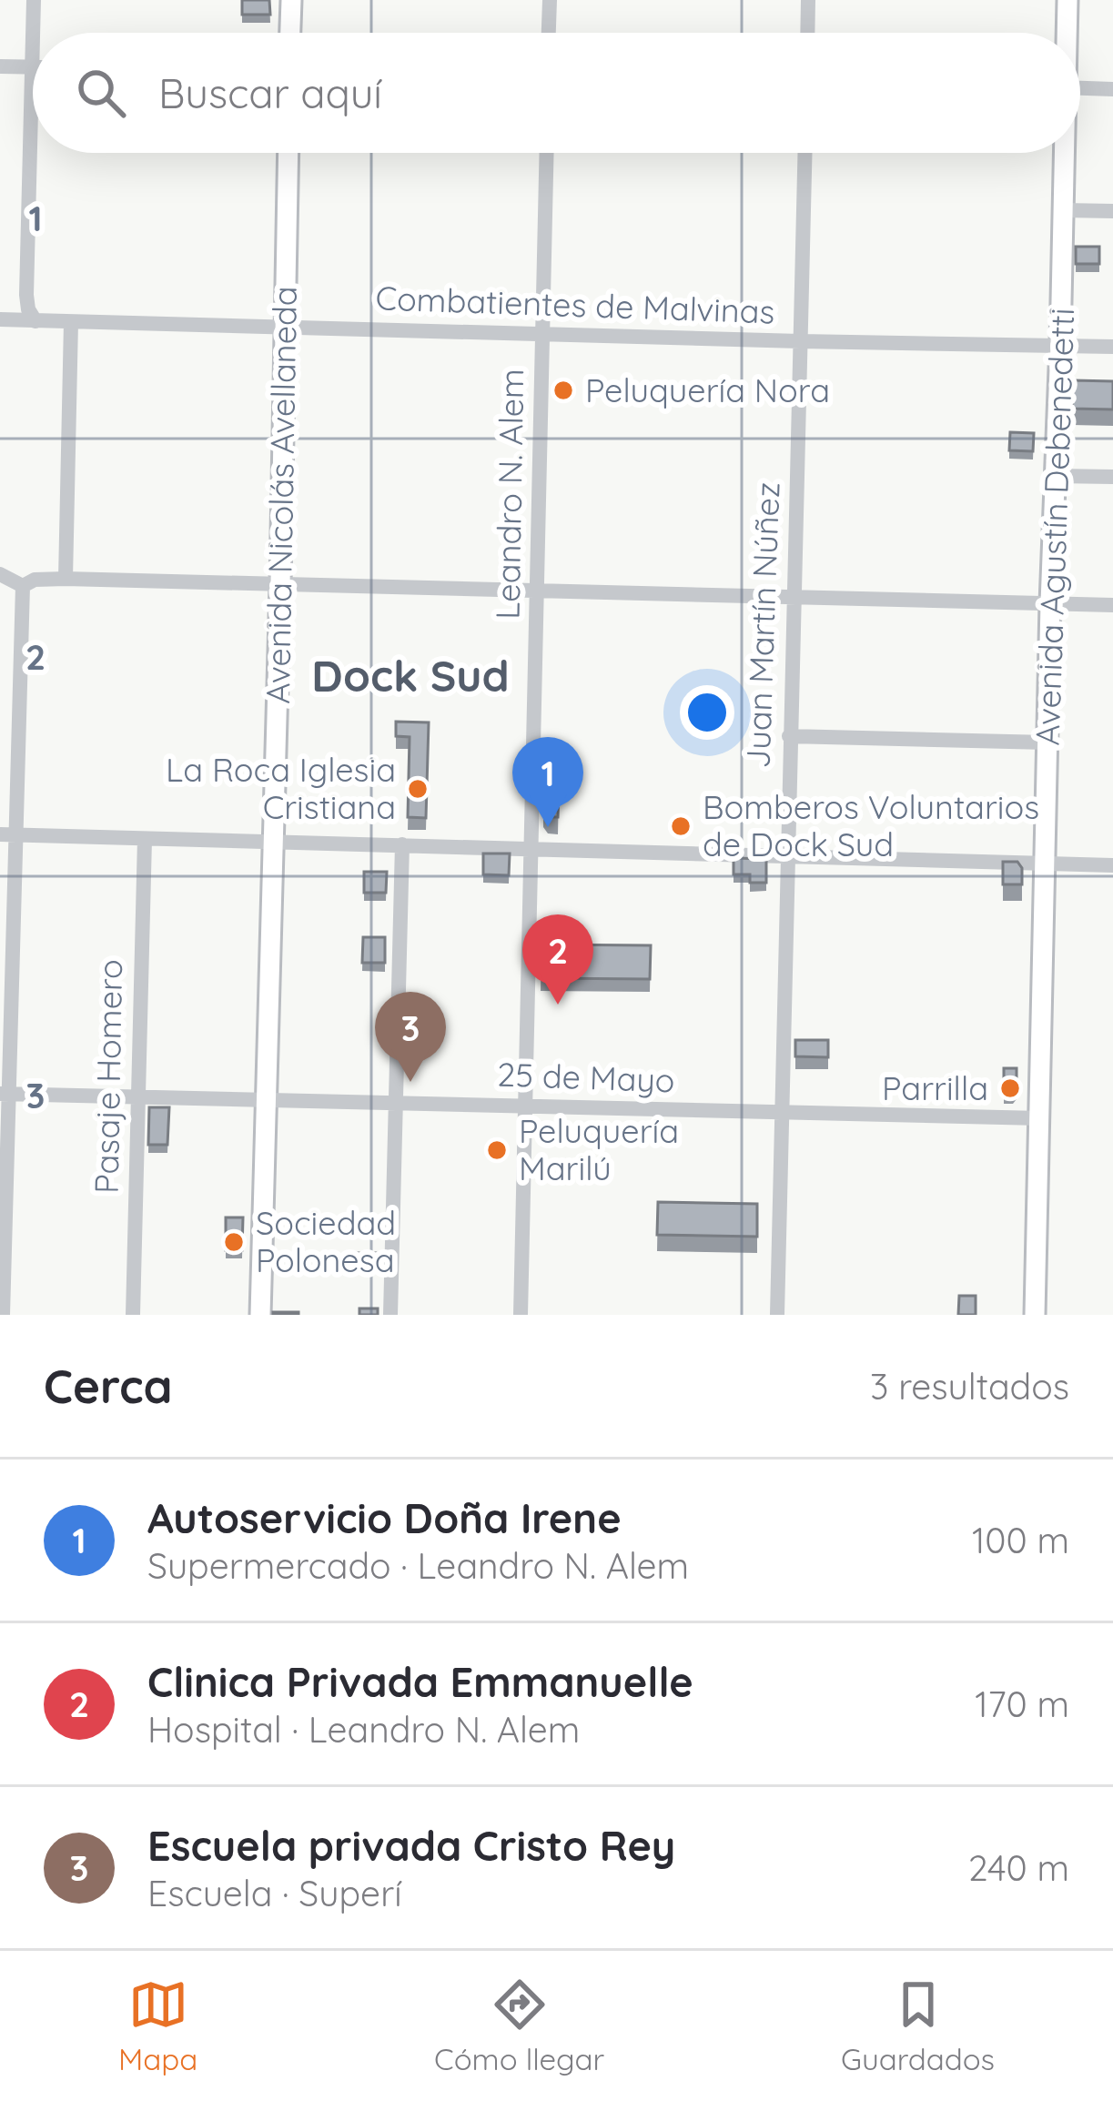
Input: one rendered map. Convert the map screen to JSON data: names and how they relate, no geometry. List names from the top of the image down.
{
  "streets": {
    "main road": ["Avenida Nicolás Avellaneda", "Avenida Agustín Debenedetti"],
    "street": [
      "Combatientes de Malvinas",
      "Leandro N. Alem",
      "Juan Martín Núñez",
      "Pasaje Homero",
      "25 de Mayo"
    ]
  },
  "crossings": [
    ["Combatientes de Malvinas", "Leandro N. Alem"],
    ["Combatientes de Malvinas", "Avenida Nicolás Avellaneda"],
    ["Combatientes de Malvinas", "Avenida Agustín Debenedetti"],
    ["Combatientes de Malvinas", "Juan Martín Núñez"],
    ["Leandro N. Alem", "25 de Mayo"],
    ["Avenida Nicolás Avellaneda", "25 de Mayo"],
    ["Avenida Agustín Debenedetti", "25 de Mayo"],
    ["Juan Martín Núñez", "25 de Mayo"],
    ["Pasaje Homero", "25 de Mayo"]
  ],
  "districts": ["Dock Sud"],
  "places": [
    "Peluquería Nora",
    "La Roca Iglesia Cristiana",
    "Bomberos Voluntarios de Dock Sud",
    "Parrilla",
    "Peluquería Marilú",
    "Sociedad Polonesa"
  ],
  "page": {
    "search": "Buscar aquí",
    "pins": ["1", "2", "3"],
    "heading": ["Cerca", "3 resultados"],
    "list": [
      {
        "mark": "1",
        "name": "Autoservicio Doña Irene",
        "note": "Supermercado · Leandro N. Alem",
        "value": "100 m"
      },
      {
        "mark": "2",
        "name": "Clinica Privada Emmanuelle",
        "note": "Hospital · Leandro N. Alem",
        "value": "170 m"
      },
      {
        "mark": "3",
        "name": "Escuela privada Cristo Rey",
        "note": "Escuela · Superí",
        "value": "240 m"
      }
    ],
    "nav": ["Mapa", "Cómo llegar", "Guardados"]
  },
  "grid": {
    "rows": ["1", "2", "3"]
  }
}
